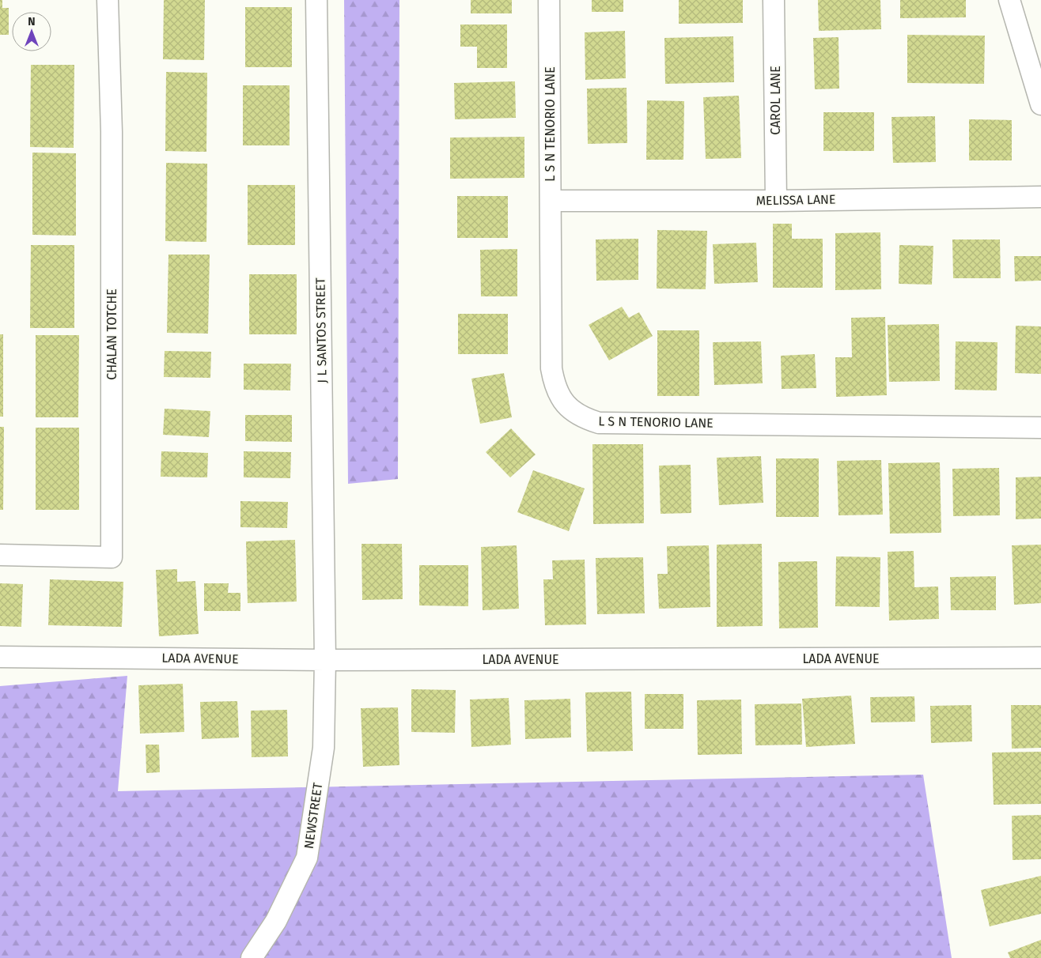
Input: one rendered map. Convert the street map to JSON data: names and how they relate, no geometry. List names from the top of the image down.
{
  "streets": {
    "street": [
      "CAROL LANE",
      "L S N TENORIO LANE",
      "MELISSA LANE",
      "J L SANTOS STREET",
      "CHALAN TOTCHE",
      "LADA AVENUE",
      "NEWSTREET"
    ]
  },
  "crossings": [
    ["CAROL LANE", "MELISSA LANE"],
    ["L S N TENORIO LANE", "MELISSA LANE"],
    ["J L SANTOS STREET", "LADA AVENUE"],
    ["J L SANTOS STREET", "NEWSTREET"],
    ["LADA AVENUE", "NEWSTREET"]
  ],
  "north": "top"
}
